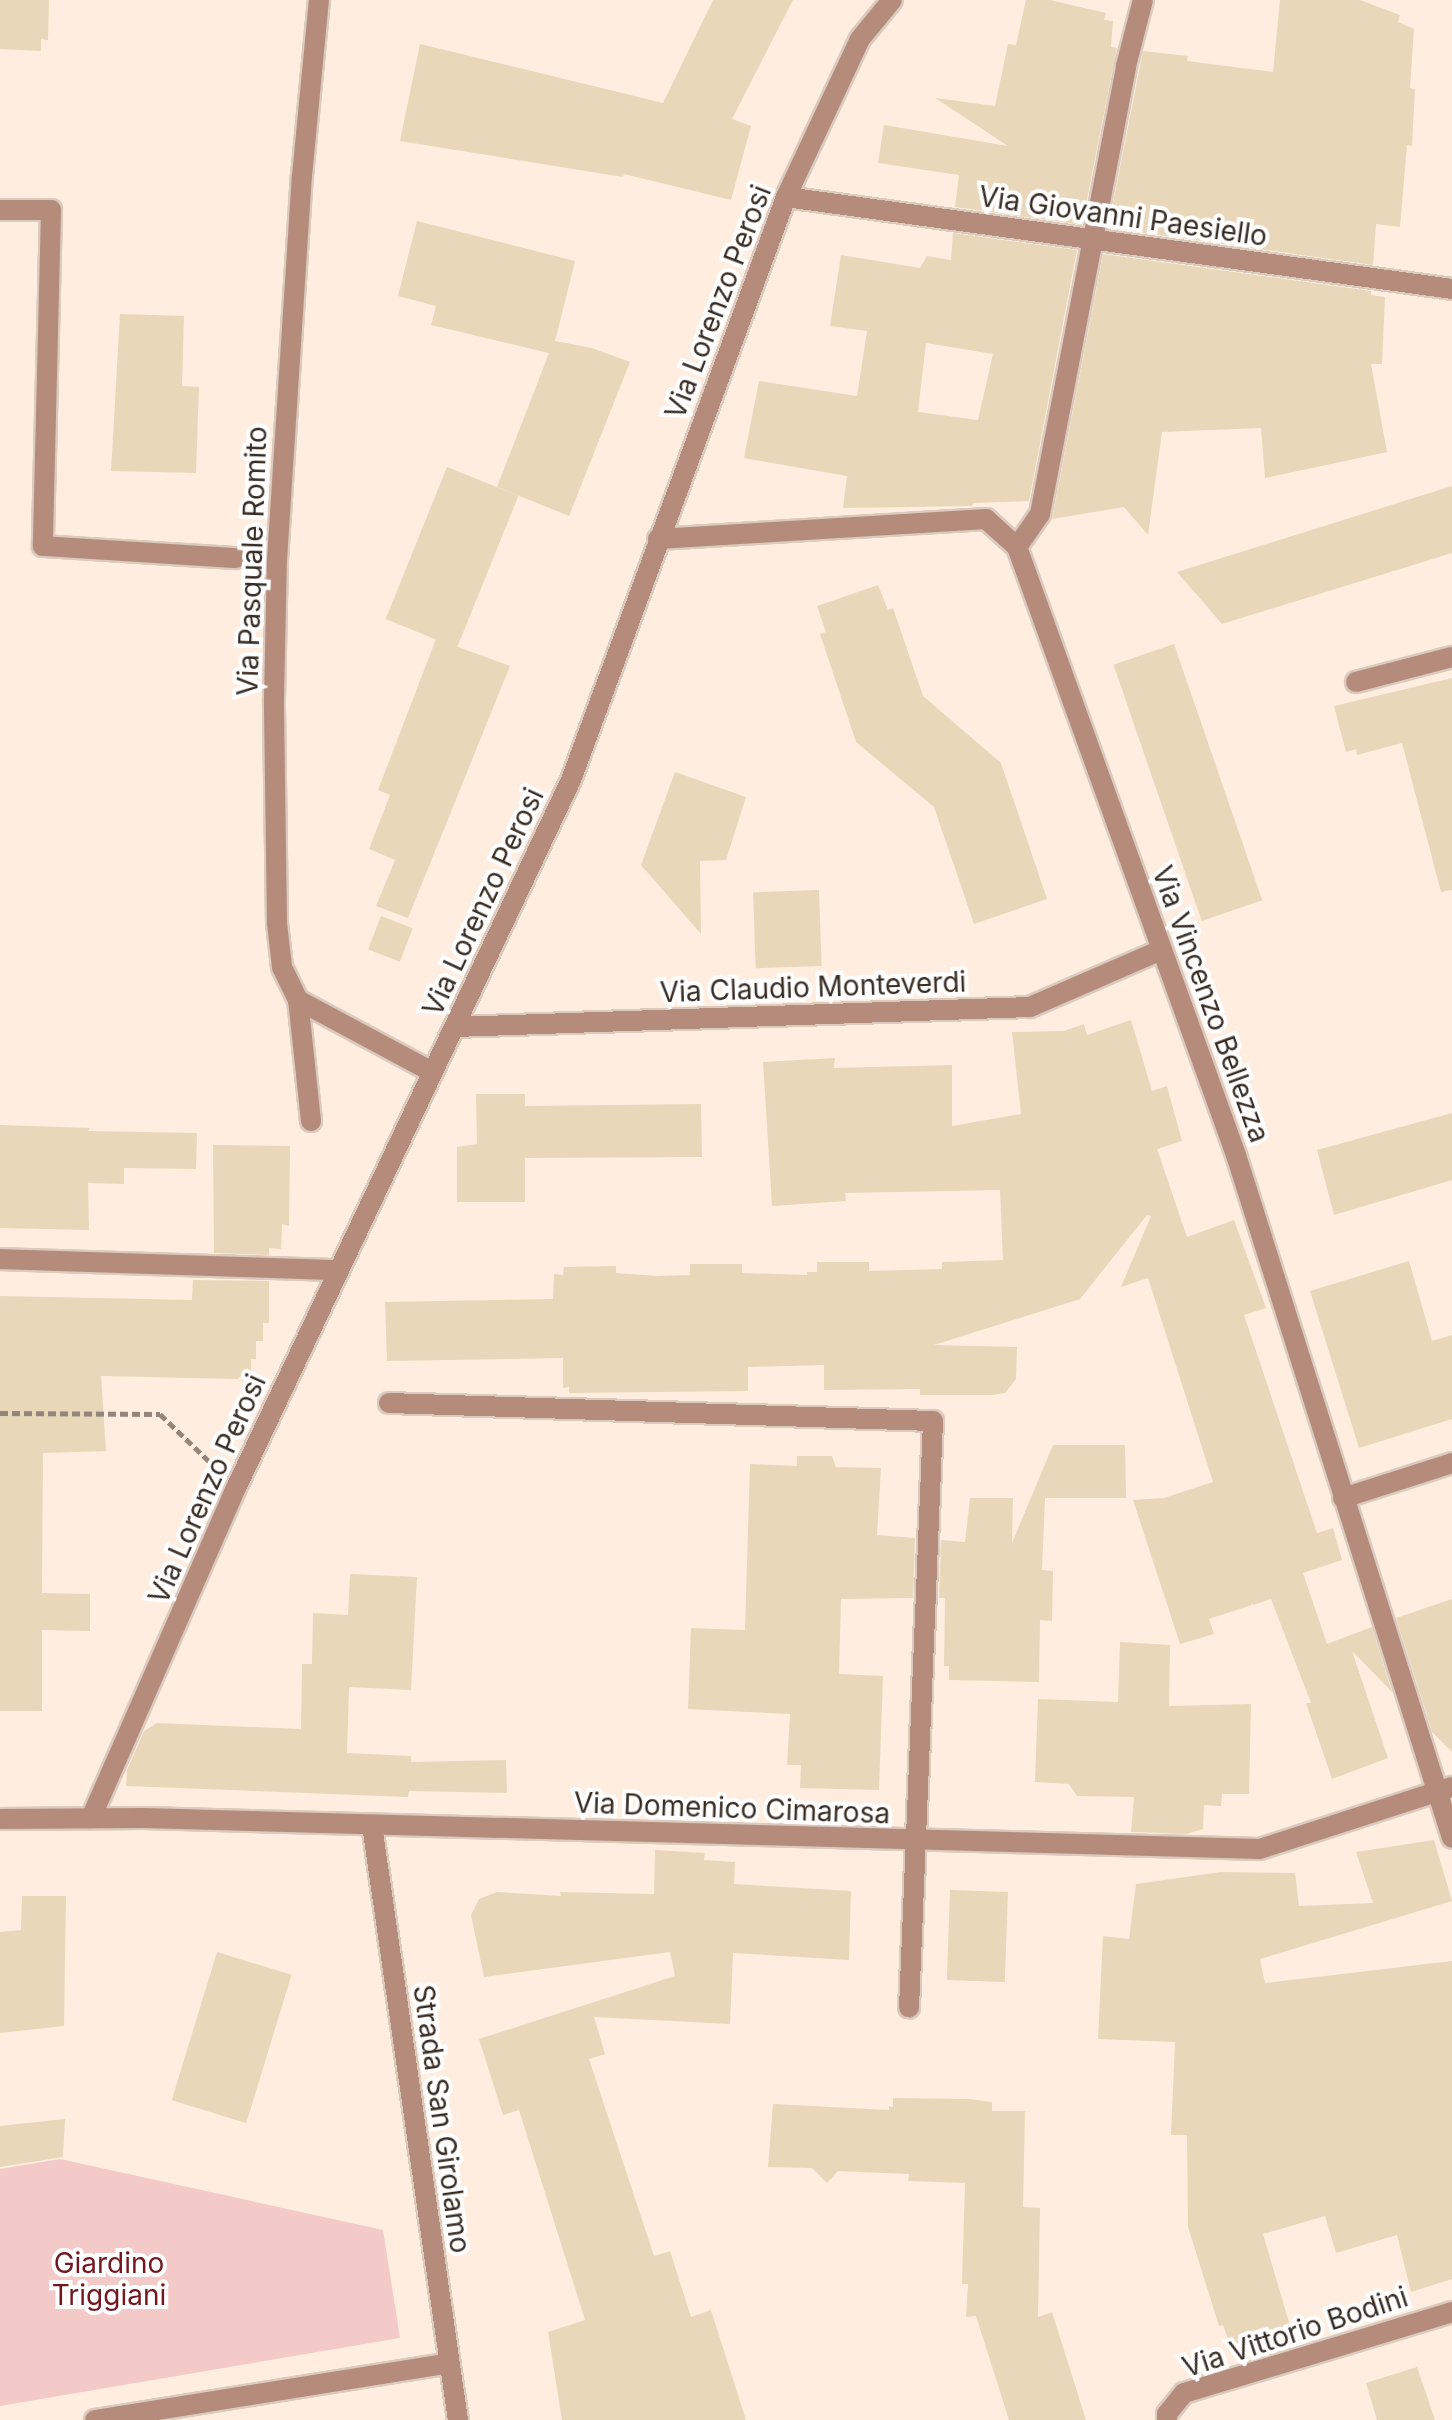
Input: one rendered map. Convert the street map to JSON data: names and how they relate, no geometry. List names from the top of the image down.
{
  "streets": {
    "street": [
      "Via Giovanni Paesiello",
      "Via Lorenzo Perosi",
      "Via Pasquale Romito",
      "Via Claudio Monteverdi",
      "Via Vincenzo Bellezza",
      "Via Domenico Cimarosa",
      "Strada San Girolamo",
      "Via Vittorio Bodini"
    ]
  },
  "crossings": [
    ["Via Giovanni Paesiello", "Via Lorenzo Perosi"],
    ["Via Lorenzo Perosi", "Via Claudio Monteverdi"],
    ["Via Lorenzo Perosi", "Via Vincenzo Bellezza"],
    ["Via Lorenzo Perosi", "Via Domenico Cimarosa"],
    ["Via Claudio Monteverdi", "Via Vincenzo Bellezza"],
    ["Via Vincenzo Bellezza", "Via Domenico Cimarosa"],
    ["Via Domenico Cimarosa", "Strada San Girolamo"]
  ],
  "parks": ["Giardino Triggiani"]
}
